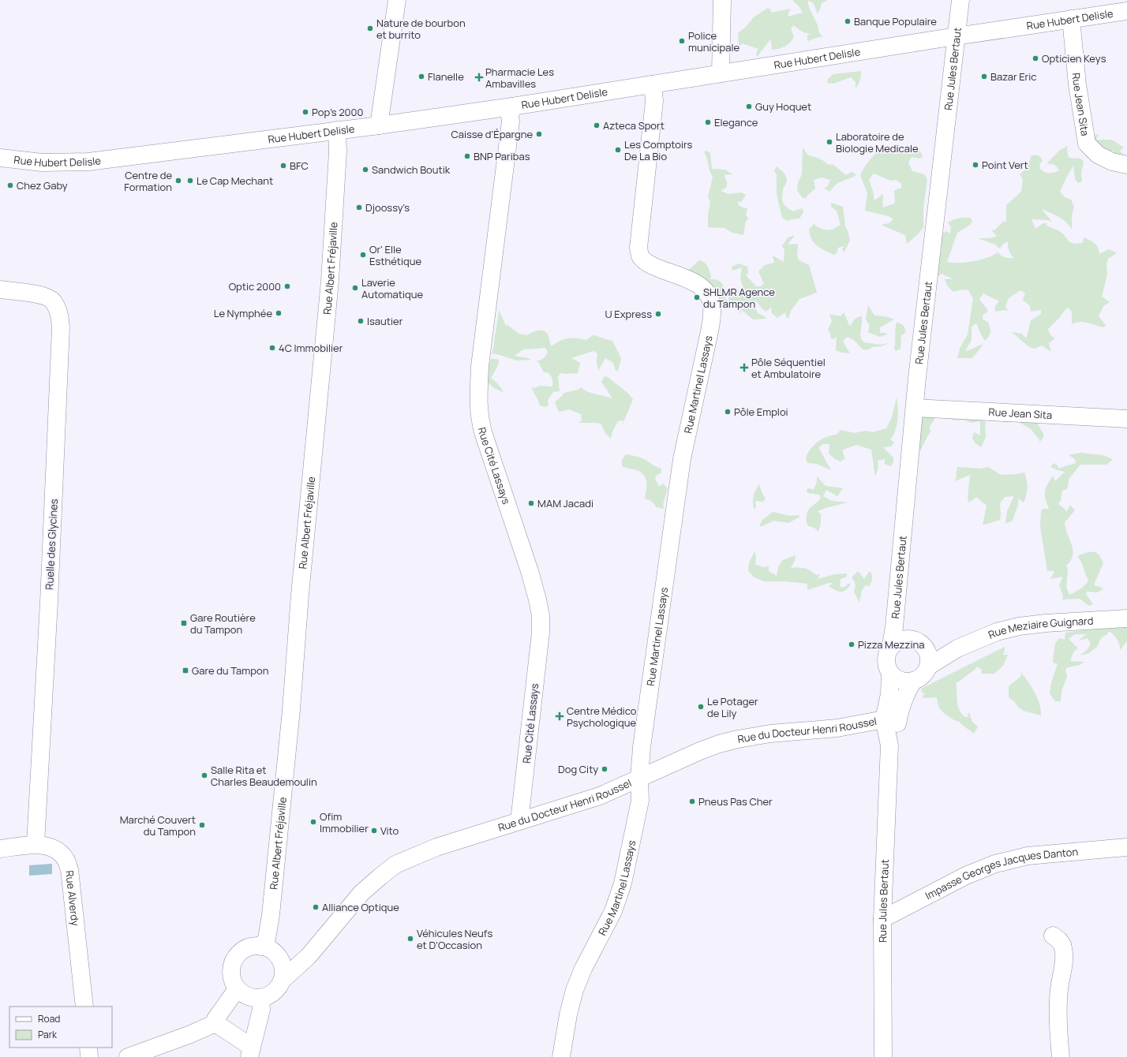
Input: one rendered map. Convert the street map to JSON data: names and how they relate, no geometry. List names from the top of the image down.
{
  "streets": {
    "street": [
      "Rue Hubert Delisle",
      "Rue Jules Bertaut",
      "Rue Jean Sita",
      "Rue Albert Fréjaville",
      "Rue Martinel Lassays",
      "Rue Cité Lassays",
      "Ruelle des Glycines",
      "Rue Meziaire Guignard",
      "Rue du Docteur Henri Roussel",
      "Impasse Georges Jacques Danton",
      "Rue Alverdy"
    ]
  },
  "crossings": [
    ["Rue Hubert Delisle", "Rue Jules Bertaut"],
    ["Rue Hubert Delisle", "Rue Jean Sita"],
    ["Rue Hubert Delisle", "Rue Albert Fréjaville"],
    ["Rue Hubert Delisle", "Rue Martinel Lassays"],
    ["Rue Hubert Delisle", "Rue Cité Lassays"],
    ["Rue Jules Bertaut", "Rue Jean Sita"],
    ["Rue Jules Bertaut", "Rue Meziaire Guignard"],
    ["Rue Jules Bertaut", "Rue du Docteur Henri Roussel"],
    ["Rue Jules Bertaut", "Impasse Georges Jacques Danton"],
    ["Rue Martinel Lassays", "Rue du Docteur Henri Roussel"],
    ["Rue Cité Lassays", "Rue du Docteur Henri Roussel"],
    ["Ruelle des Glycines", "Rue Alverdy"]
  ],
  "places": {
    "other": [
      "Banque Populaire",
      "Nature de bourbon et burrito",
      "Police municipale",
      "Opticien Keys",
      "Flanelle",
      "Bazar Eric",
      "Guy Hoquet",
      "Pop's 2000",
      "Elegance",
      "Azteca Sport",
      "Caisse d'Épargne",
      "Laboratoire de Biologie Medicale",
      "Les Comptoirs De La Bio",
      "BNP Paribas",
      "Point Vert",
      "BFC",
      "Sandwich Boutik",
      "Centre de Formation",
      "Le Cap Mechant",
      "Chez Gaby",
      "Djoossy's",
      "Or' Elle Esthétique",
      "Optic 2000",
      "Laverie Automatique",
      "SHLMR Agence du Tampon",
      "Le Nymphée",
      "U Express",
      "Isautier",
      "4C Immobilier",
      "Pôle Emploi",
      "MAM Jacadi",
      "Pizza Mezzina",
      "Le Potager de Lily",
      "Dog City",
      "Salle Rita et Charles Beaudemoulin",
      "Pneus Pas Cher",
      "Ofim Immobilier",
      "Marché Couvert du Tampon",
      "Vito",
      "Alliance Optique",
      "Véhicules Neufs et D'Occasion"
    ],
    "health": ["Pharmacie Les Ambavilles", "Pôle Séquentiel et Ambulatoire", "Centre Médico Psychologique"],
    "transit": ["Gare Routière du Tampon", "Gare du Tampon"]
  },
  "legend": ["Road", "Park"]
}
